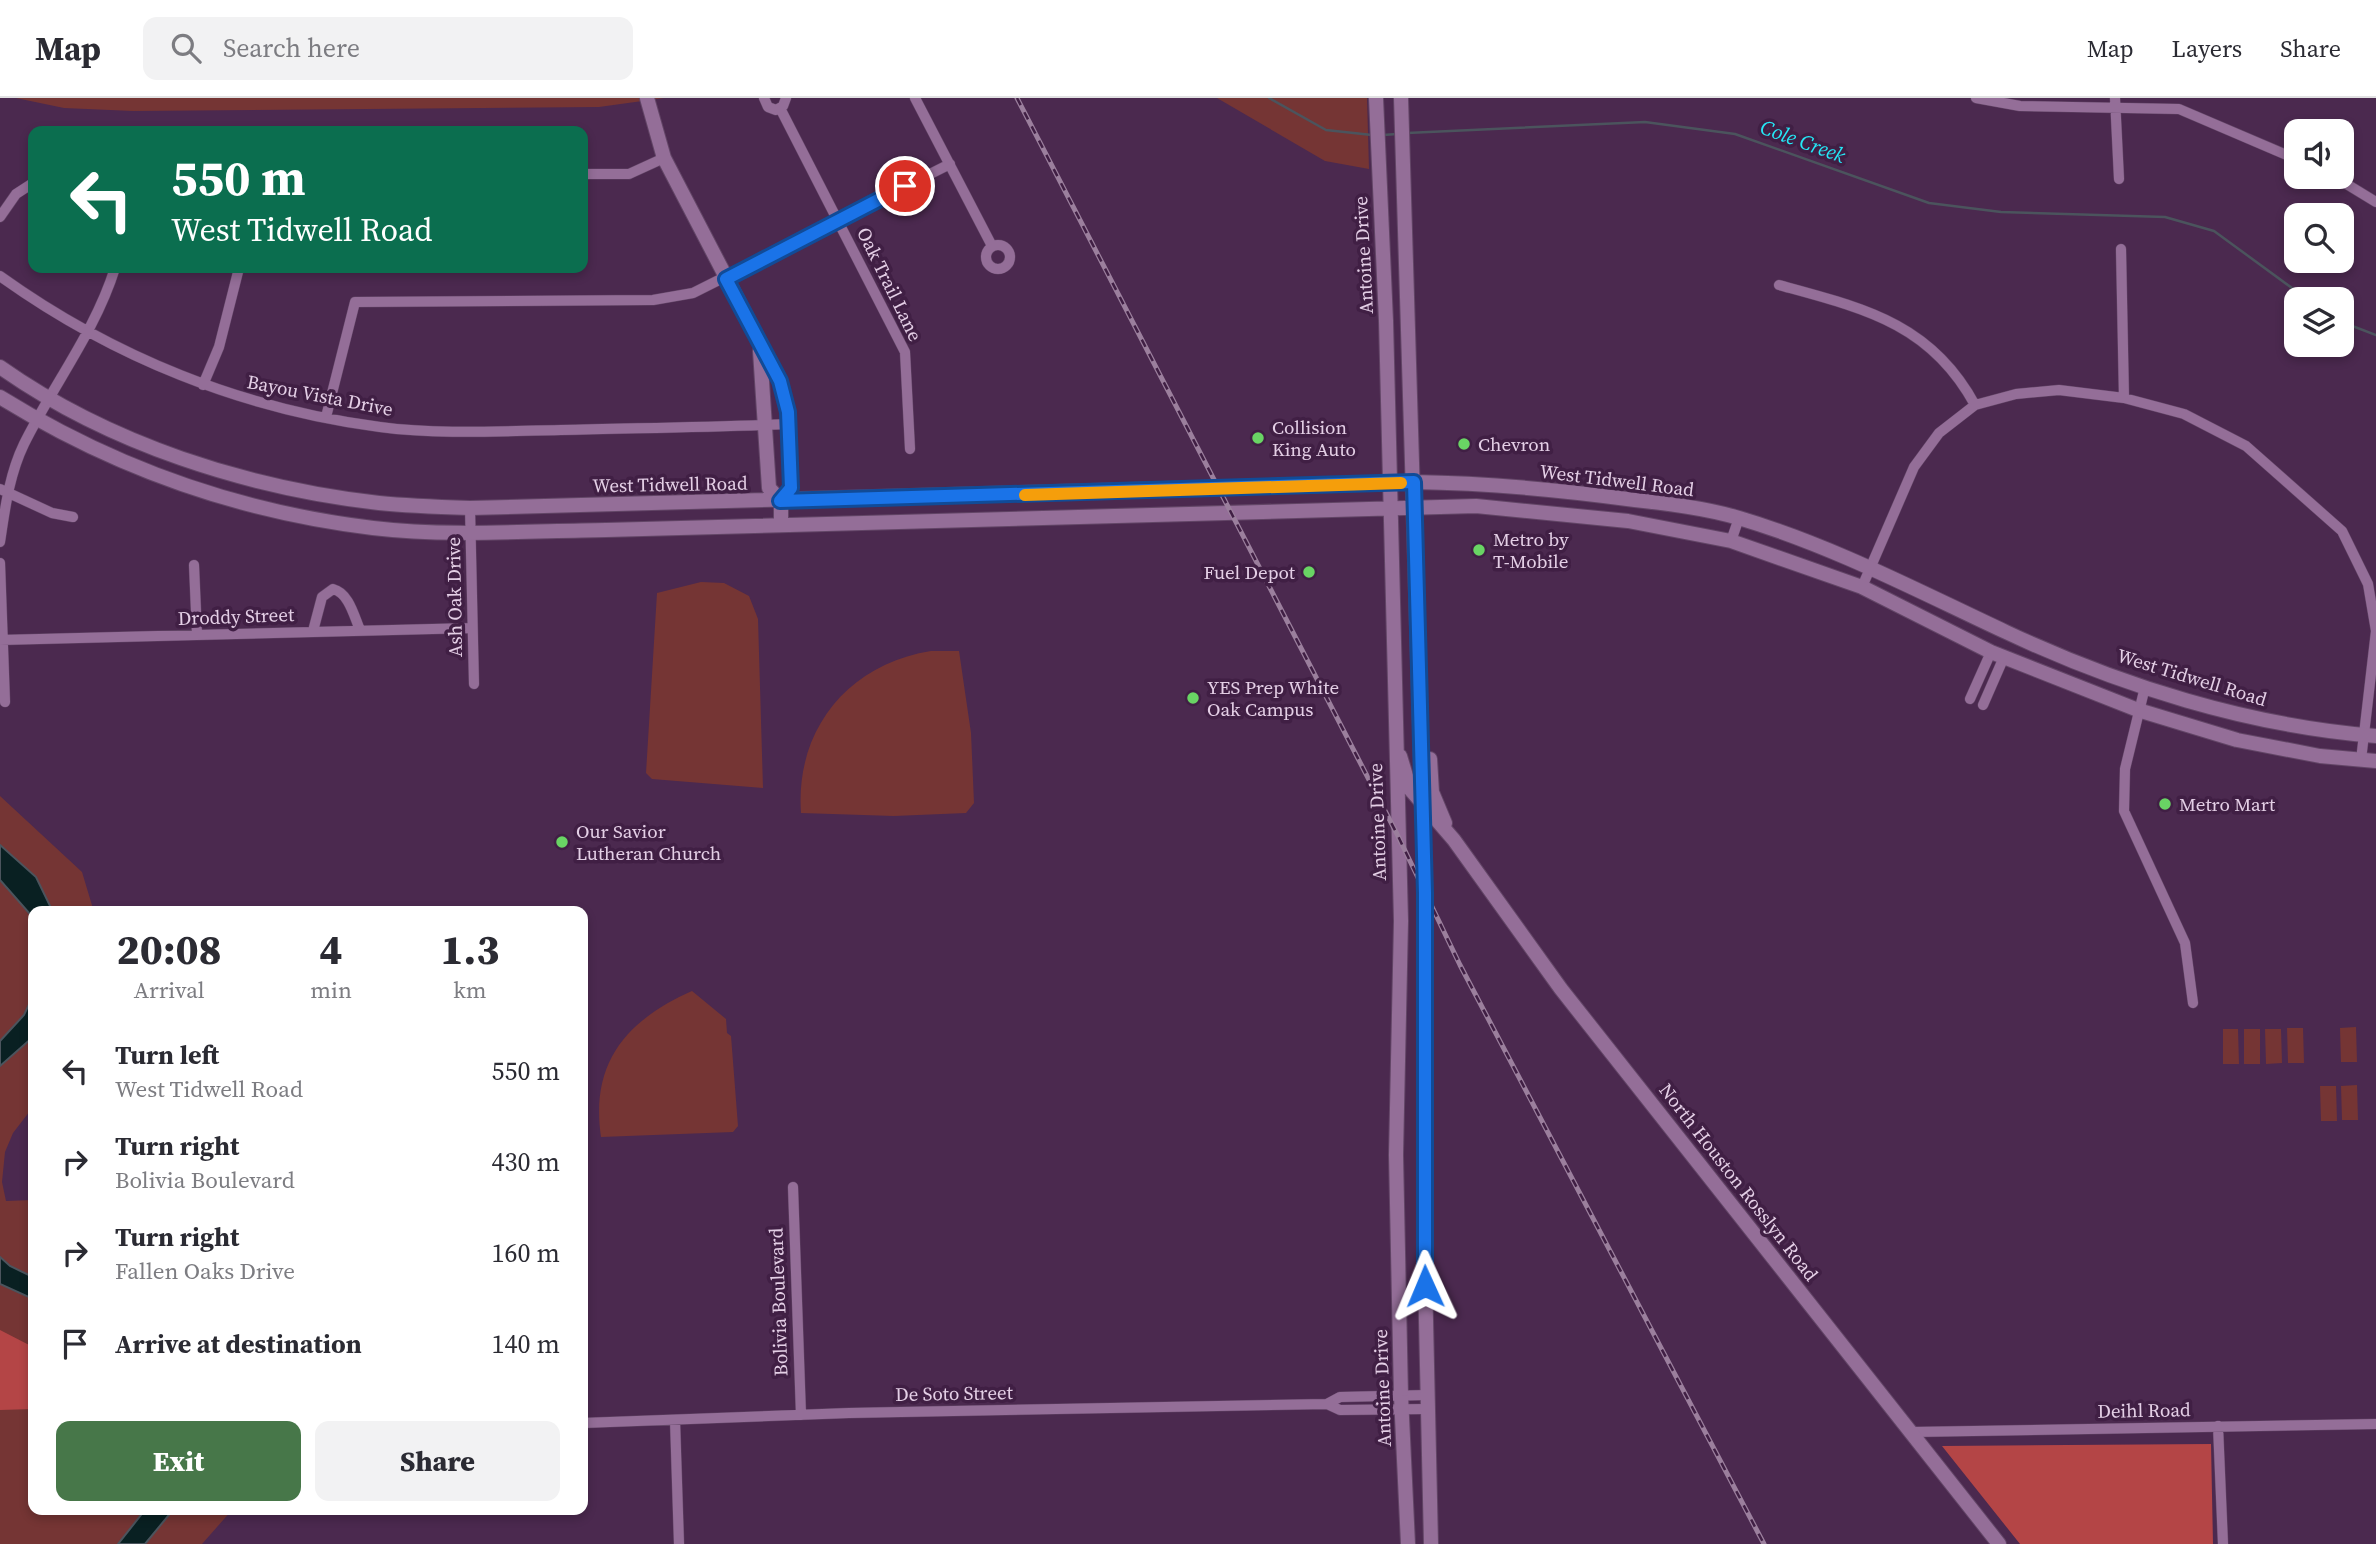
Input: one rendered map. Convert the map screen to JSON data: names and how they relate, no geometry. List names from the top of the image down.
{
  "streets": {
    "main road": ["Antoine Drive", "West Tidwell Road", "North Houston Rosslyn Road"],
    "street": [
      "Oak Trail Lane",
      "Bayou Vista Drive",
      "Ash Oak Drive",
      "Droddy Street",
      "Bolivia Boulevard",
      "De Soto Street",
      "Deihl Road"
    ]
  },
  "crossings": [
    ["Antoine Drive", "West Tidwell Road"],
    ["Antoine Drive", "North Houston Rosslyn Road"],
    ["Antoine Drive", "De Soto Street"],
    ["West Tidwell Road", "Ash Oak Drive"],
    ["Ash Oak Drive", "Droddy Street"],
    ["North Houston Rosslyn Road", "Deihl Road"],
    ["Bolivia Boulevard", "De Soto Street"]
  ],
  "water": ["Cole Creek"],
  "places": [
    "Collision King Auto",
    "Chevron",
    "Metro by T-Mobile",
    "Fuel Depot",
    "YES Prep White Oak Campus",
    "Metro Mart",
    "Our Savior Lutheran Church"
  ],
  "page": {
    "header": "Map",
    "search": "Search here",
    "nav": ["Map", "Layers", "Share"],
    "turn": ["550 m", "West Tidwell Road"],
    "eta": [
      "20:08",
      "Arrival",
      "4",
      "min",
      "1.3",
      "km"
    ],
    "list": [
      {
        "name": "Turn left",
        "note": "West Tidwell Road",
        "value": "550 m"
      },
      {
        "name": "Turn right",
        "note": "Bolivia Boulevard",
        "value": "430 m"
      },
      {
        "name": "Turn right",
        "note": "Fallen Oaks Drive",
        "value": "160 m"
      },
      {
        "name": "Arrive at destination",
        "value": "140 m"
      }
    ],
    "buttons": ["Exit", "Share"]
  }
}
